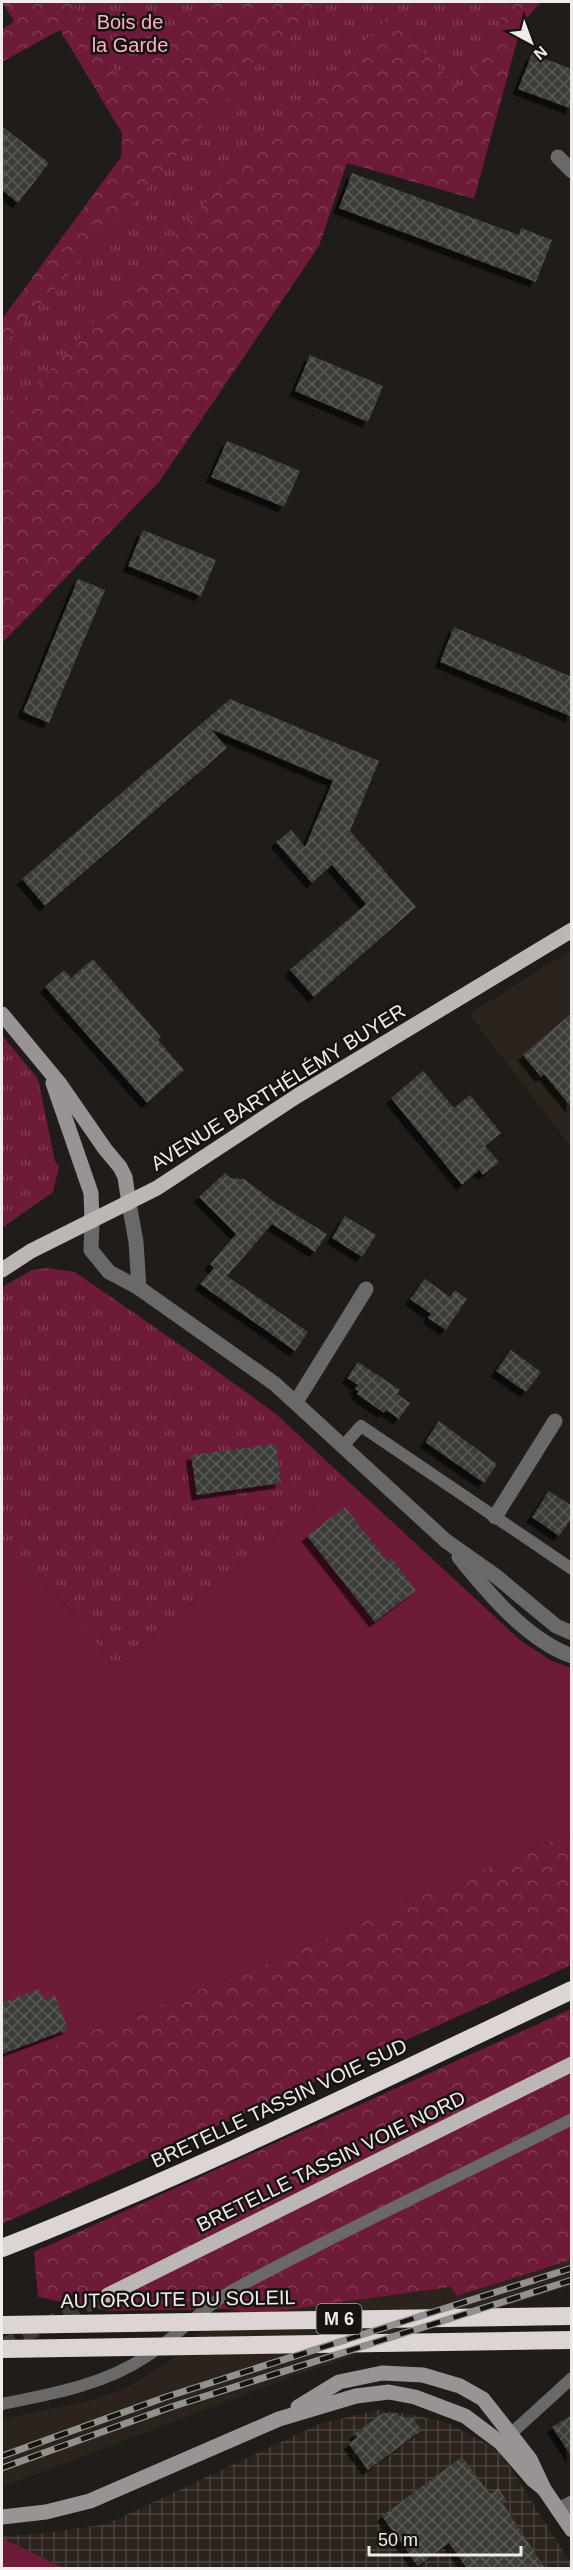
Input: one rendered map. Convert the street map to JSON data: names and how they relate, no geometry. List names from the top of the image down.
{
  "streets": {
    "highway": ["BRETELLE TASSIN VOIE SUD", "AUTOROUTE DU SOLEIL", "M 6"],
    "main road": ["AVENUE BARTHÉLÉMY BUYER", "BRETELLE TASSIN VOIE NORD"]
  },
  "parks": ["Bois de la Garde"],
  "scale_bar": "50 m",
  "north": "bottom right"
}
